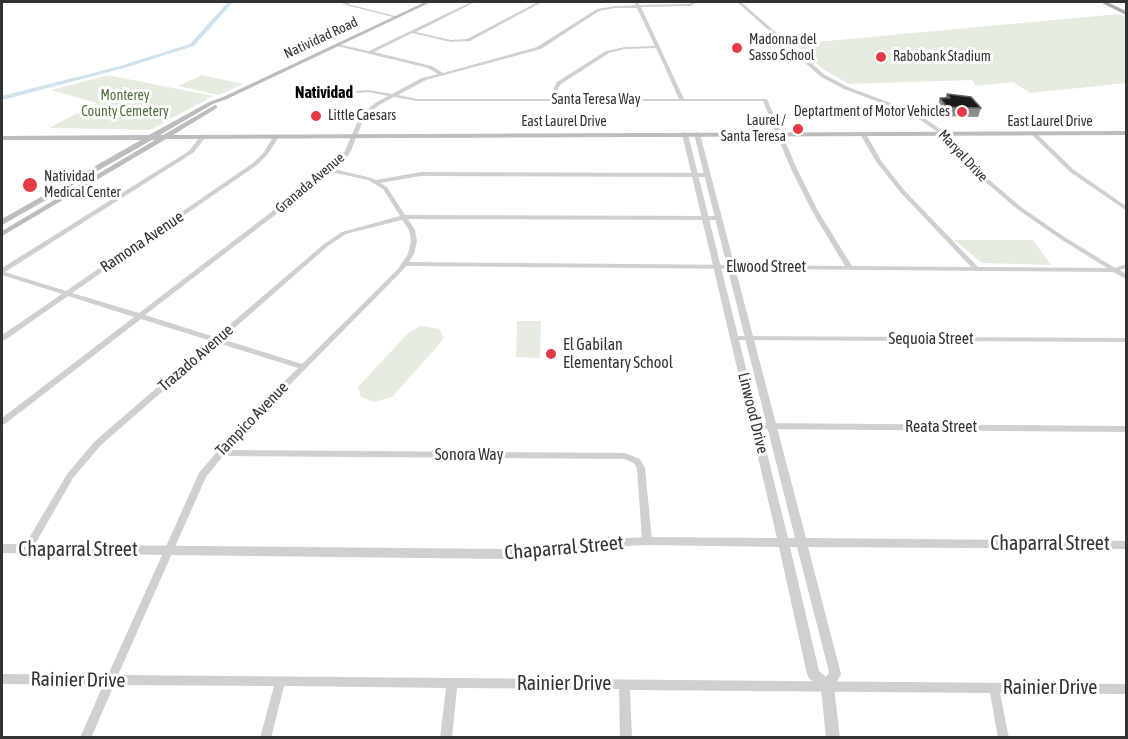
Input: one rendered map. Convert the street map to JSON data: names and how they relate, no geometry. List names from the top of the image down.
{
  "streets": {
    "main road": ["Natividad Road", "East Laurel Drive"],
    "street": [
      "Santa Teresa Way",
      "Maryal Drive",
      "Granada Avenue",
      "Ramona Avenue",
      "Elwood Street",
      "Sequoia Street",
      "Trazado Avenue",
      "Linwood Drive",
      "Tampico Avenue",
      "Reata Street",
      "Sonora Way",
      "Chaparral Street",
      "Rainier Drive"
    ]
  },
  "crossings": [
    ["Natividad Road", "East Laurel Drive"],
    ["Santa Teresa Way", "East Laurel Drive"],
    ["Santa Teresa Way", "Granada Avenue"],
    ["East Laurel Drive", "Maryal Drive"],
    ["East Laurel Drive", "Granada Avenue"],
    ["East Laurel Drive", "Ramona Avenue"],
    ["East Laurel Drive", "Linwood Drive"],
    ["Maryal Drive", "Elwood Street"],
    ["Elwood Street", "Linwood Drive"],
    ["Elwood Street", "Tampico Avenue"],
    ["Sequoia Street", "Linwood Drive"],
    ["Trazado Avenue", "Linwood Drive"],
    ["Trazado Avenue", "Chaparral Street"],
    ["Linwood Drive", "Reata Street"],
    ["Linwood Drive", "Chaparral Street"],
    ["Linwood Drive", "Rainier Drive"],
    ["Tampico Avenue", "Sonora Way"],
    ["Tampico Avenue", "Chaparral Street"],
    ["Tampico Avenue", "Rainier Drive"],
    ["Sonora Way", "Chaparral Street"]
  ],
  "districts": ["Natividad"],
  "parks": ["Monterey County Cemetery"],
  "places": [
    "Madonna del Sasso School",
    "Rabobank Stadium",
    "Deptartment of Motor Vehicles",
    "Little Caesars",
    "Laurel / Santa Teresa",
    "Natividad Medical Center",
    "El Gabilan Elementary School"
  ]
}
